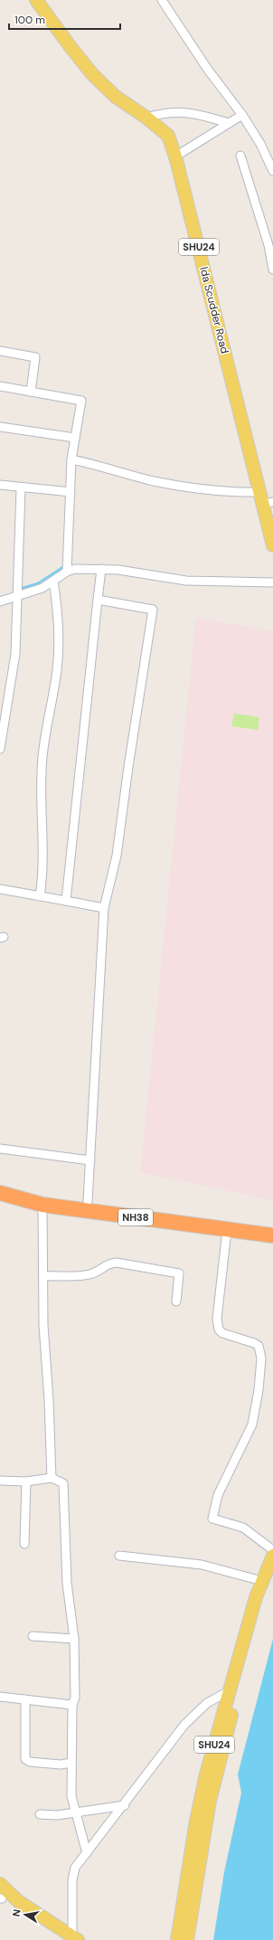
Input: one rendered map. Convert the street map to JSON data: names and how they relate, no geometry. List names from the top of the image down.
{
  "streets": {
    "highway": ["NH38"],
    "main road": ["SHU24", "Ida Scudder Road"]
  },
  "scale_bar": "100 m",
  "north": "left"
}
